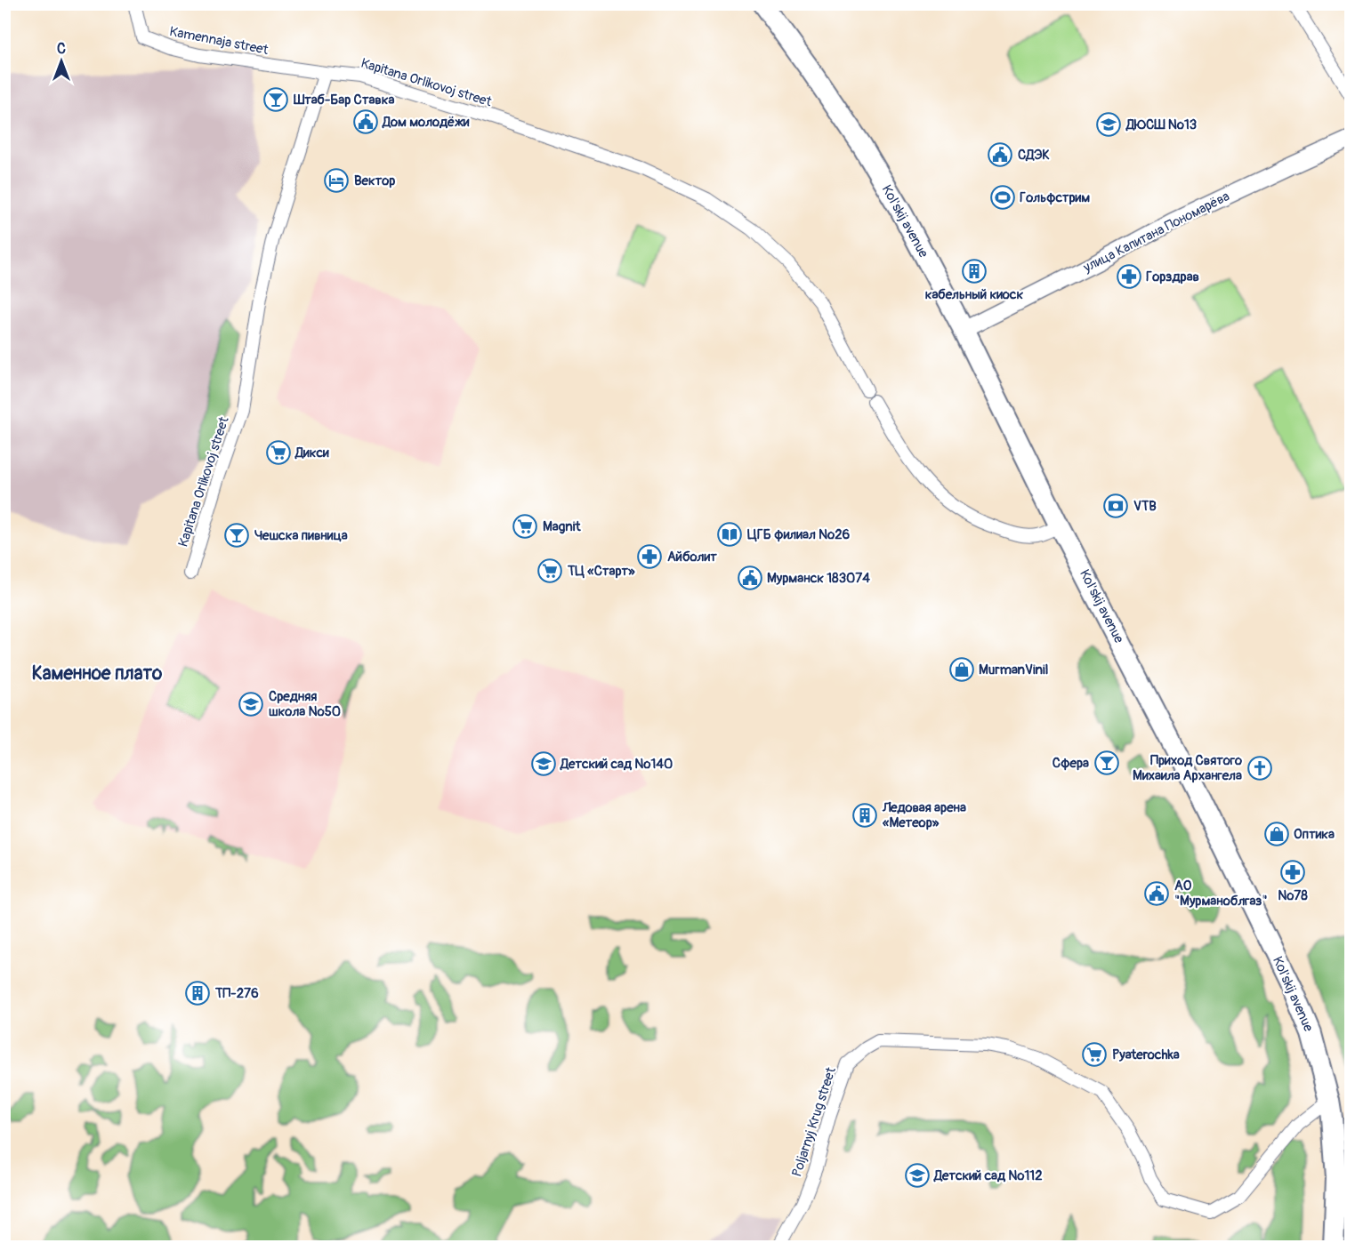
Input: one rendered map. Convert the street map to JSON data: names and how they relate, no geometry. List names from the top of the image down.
{
  "streets": {
    "main road": ["Kol'skij avenue"],
    "street": [
      "Kamennaja street",
      "Kapitana Orlikovoj street",
      "улица Капитана Пономарёва",
      "Poljarnyj Krug street"
    ]
  },
  "crossings": [
    ["Kamennaja street", "Kapitana Orlikovoj street"],
    ["Kol'skij avenue", "улица Капитана Пономарёва"],
    ["Kol'skij avenue", "Poljarnyj Krug street"]
  ],
  "districts": ["Каменное плато"],
  "places": {
    "bar": ["Штаб-Бар Ставка", "Чешска пивница", "Сфера"],
    "public building": [
      "Дом молодёжи",
      "СДЭК",
      "Мурманск 183074",
      "AO \"Мурманоблгаз\""
    ],
    "school or university": [
      "ДЮСШ №13",
      "Средняя школа №50",
      "Детский сад №140",
      "Детский сад №112"
    ],
    "hotel": ["Вектор"],
    "sports": ["Гольфстрим"],
    "building": ["кабельный киоск", "Ледовая арена «Метеор»", "ТП-276"],
    "pharmacy": ["Горздрав", "Айболит", "№78"],
    "supermarket": [
      "Дикси",
      "Magnit",
      "ТЦ «Старт»",
      "Pyaterochka"
    ],
    "bank": ["VTB"],
    "library": ["ЦГБ филиал №26"],
    "shop": ["MurmanVinil", "Оптика"],
    "church": ["Приход Святого Михаила Архангела"]
  },
  "north": "top"
}
